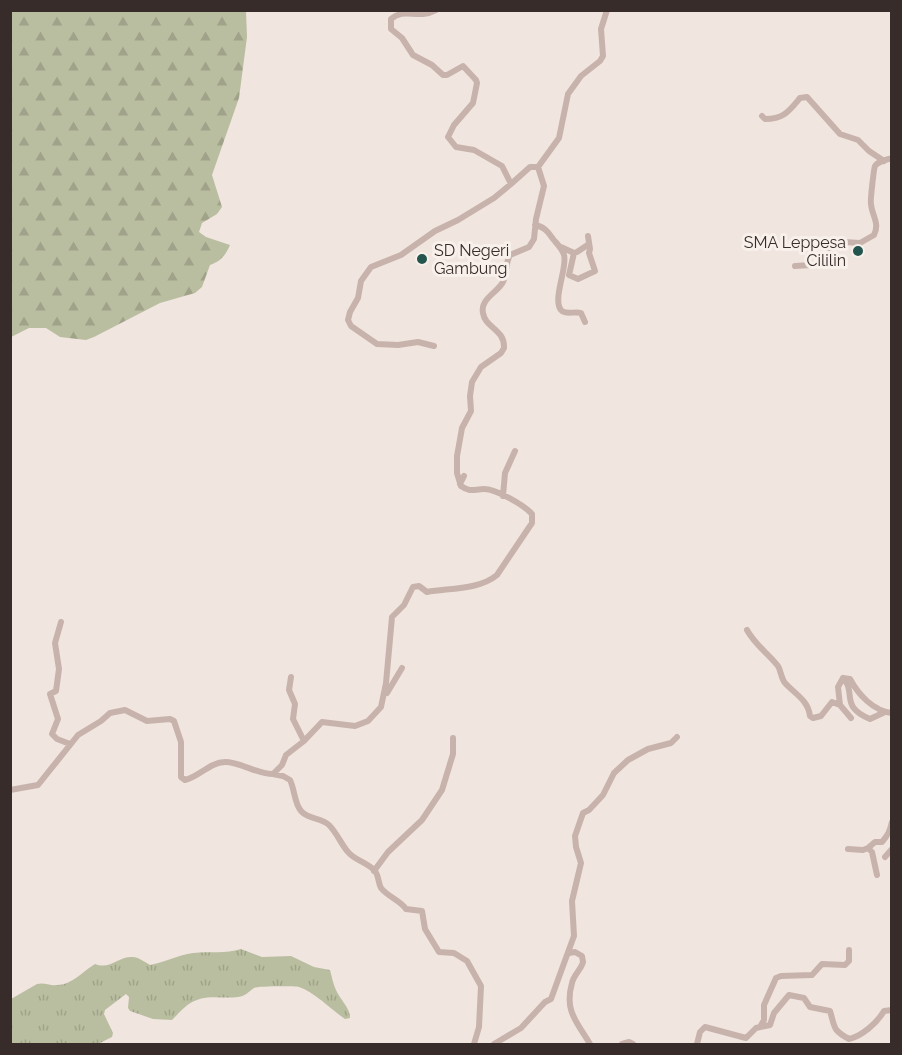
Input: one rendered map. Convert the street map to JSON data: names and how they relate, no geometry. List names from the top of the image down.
{
  "places": ["SMA Leppesa Cililin", "SD Negeri Gambung"]
}
